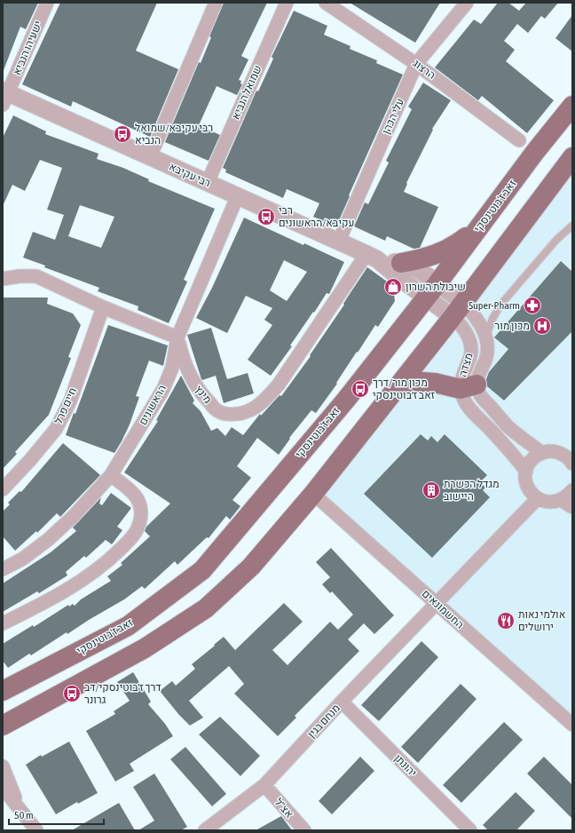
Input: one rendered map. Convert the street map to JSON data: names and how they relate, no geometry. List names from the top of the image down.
{
  "streets": {
    "main road": ["זאב ז'בוטינסקי"],
    "street": [
      "ישעיהו הנביא",
      "הרצוג",
      "שמואל הנביא",
      "עלי הכהן",
      "רבי עקיבא",
      "מצדה",
      "מינץ",
      "הראשונים",
      "חיים פרל",
      "החשמונאים",
      "מנחם בגין",
      "יהונתן",
      "אצ\"ל"
    ]
  },
  "crossings": [
    ["ישעיהו הנביא", "רבי עקיבא"],
    ["הרצוג", "עלי הכהן"],
    ["שמואל הנביא", "רבי עקיבא"],
    ["עלי הכהן", "רבי עקיבא"],
    ["רבי עקיבא", "זאב ז'בוטינסקי"],
    ["רבי עקיבא", "מצדה"],
    ["רבי עקיבא", "מינץ"],
    ["רבי עקיבא", "הראשונים"],
    ["זאב ז'בוטינסקי", "מצדה"],
    ["מינץ", "הראשונים"],
    ["החשמונאים", "מנחם בגין"],
    ["מנחם בגין", "יהונתן"],
    ["מנחם בגין", "אצ\"ל"]
  ],
  "places": {
    "bus stop": [
      "רבי עקיבא/שמואל הנביא",
      "רבי עקיבא/הראשונים",
      "מכון מור/דרך זאב ז׳בוטינסקי",
      "דרך ז׳בוטינסקי/דב גרונר"
    ],
    "shop": ["שיבולת השרון"],
    "pharmacy": ["Super-Pharm"],
    "hospital": ["מכון מור"],
    "building": ["מגדל הכשרת היישוב"],
    "restaurant": ["אולמי נאות ירושלים"]
  },
  "scale_bar": "50 m"
}
